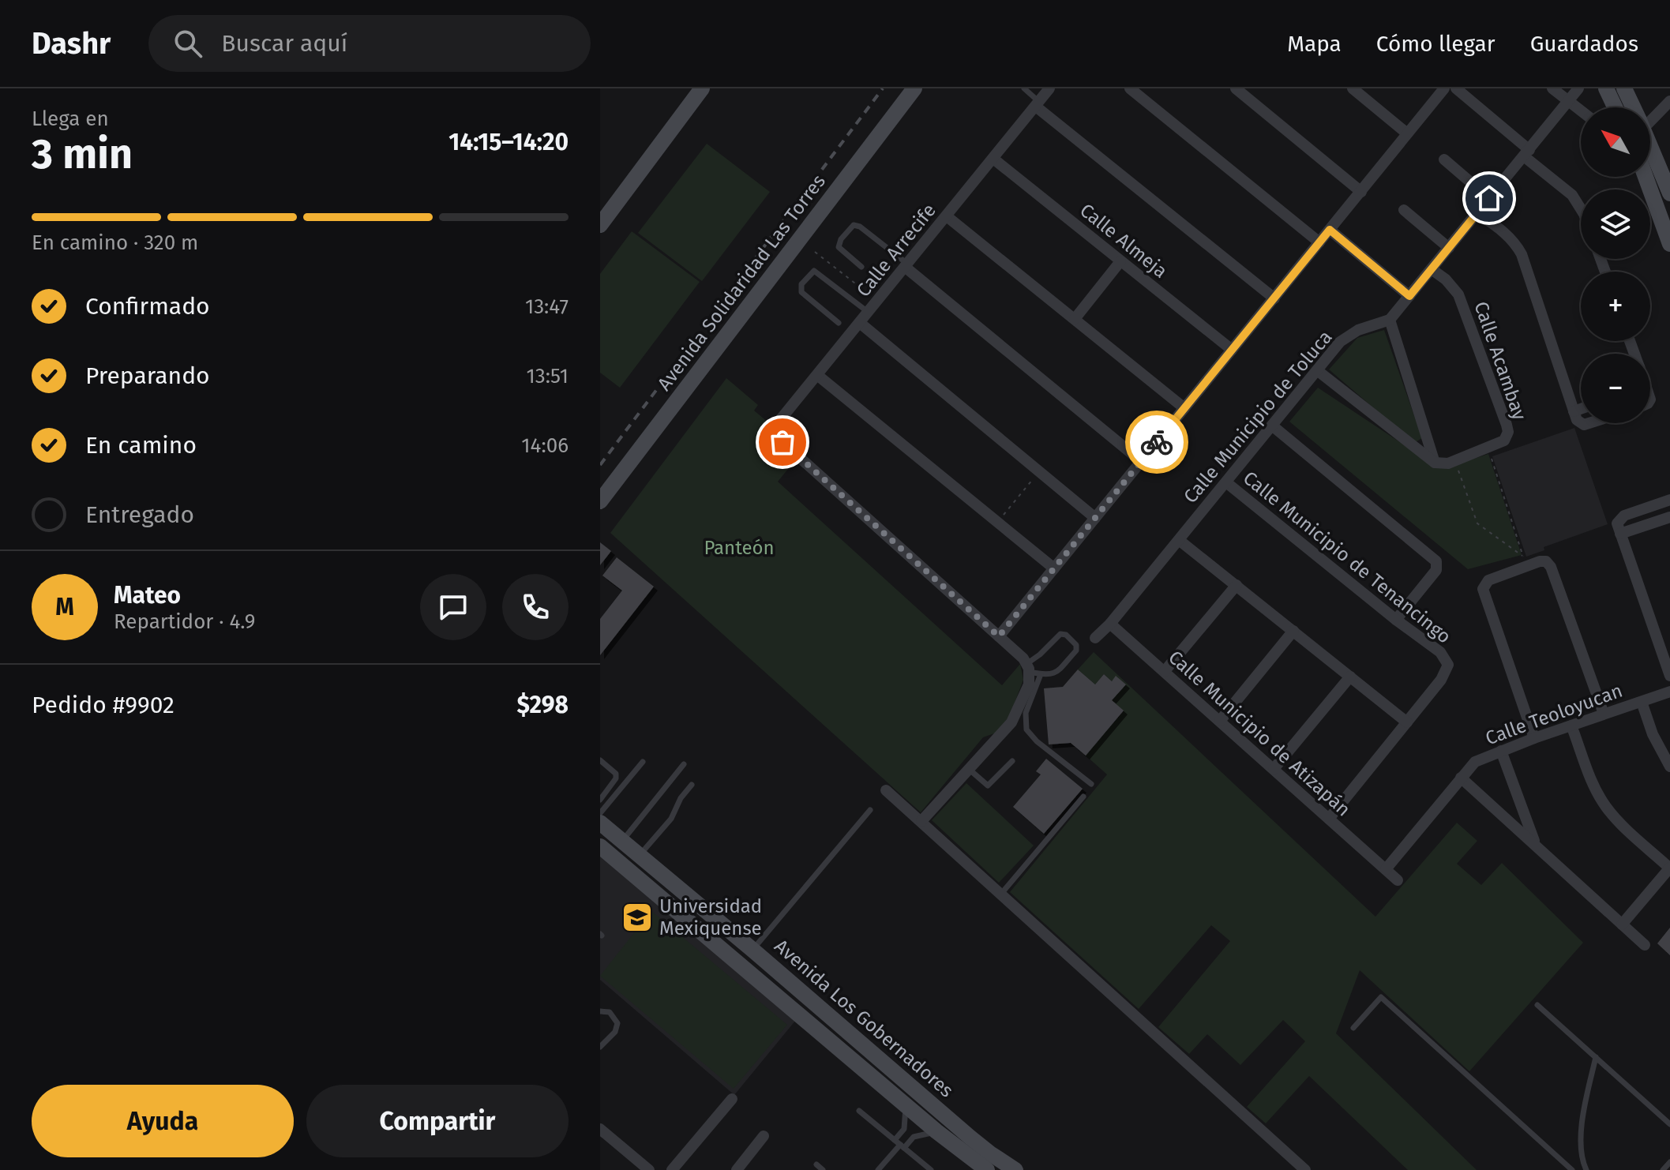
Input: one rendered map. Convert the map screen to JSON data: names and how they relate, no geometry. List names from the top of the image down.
{
  "streets": {
    "street": [
      "Calle Almeja",
      "Calle Arrecife",
      "Avenida Solidaridad Las Torres",
      "Calle Acambay",
      "Calle Municipio de Toluca",
      "Calle Municipio de Tenancingo",
      "Calle Teoloyucan",
      "Calle Municipio de Atizapán",
      "Avenida Los Gobernadores"
    ]
  },
  "crossings": [
    ["Calle Almeja", "Calle Arrecife"],
    ["Calle Municipio de Toluca", "Calle Municipio de Tenancingo"],
    ["Calle Municipio de Toluca", "Calle Municipio de Atizapán"],
    ["Calle Teoloyucan", "Calle Municipio de Atizapán"]
  ],
  "parks": ["Panteón"],
  "places": {
    "school or university": ["Universidad Mexiquense"]
  },
  "north": "top left",
  "page": {
    "header": "Dashr",
    "search": "Buscar aquí",
    "nav": ["Mapa", "Cómo llegar", "Guardados"],
    "heading": ["3 min", "Llega en", "14:15–14:20"],
    "panel": [
      "Mateo",
      "Repartidor · 4.9",
      "Pedido #9902",
      "$298"
    ],
    "map_buttons": ["+", "−"],
    "bar": "En camino · 320 m",
    "list": [
      ["Confirmado", "13:47"],
      ["Preparando", "13:51"],
      ["En camino", "14:06"],
      "Entregado"
    ],
    "round": "M",
    "buttons": ["Ayuda", "Compartir"]
  }
}
